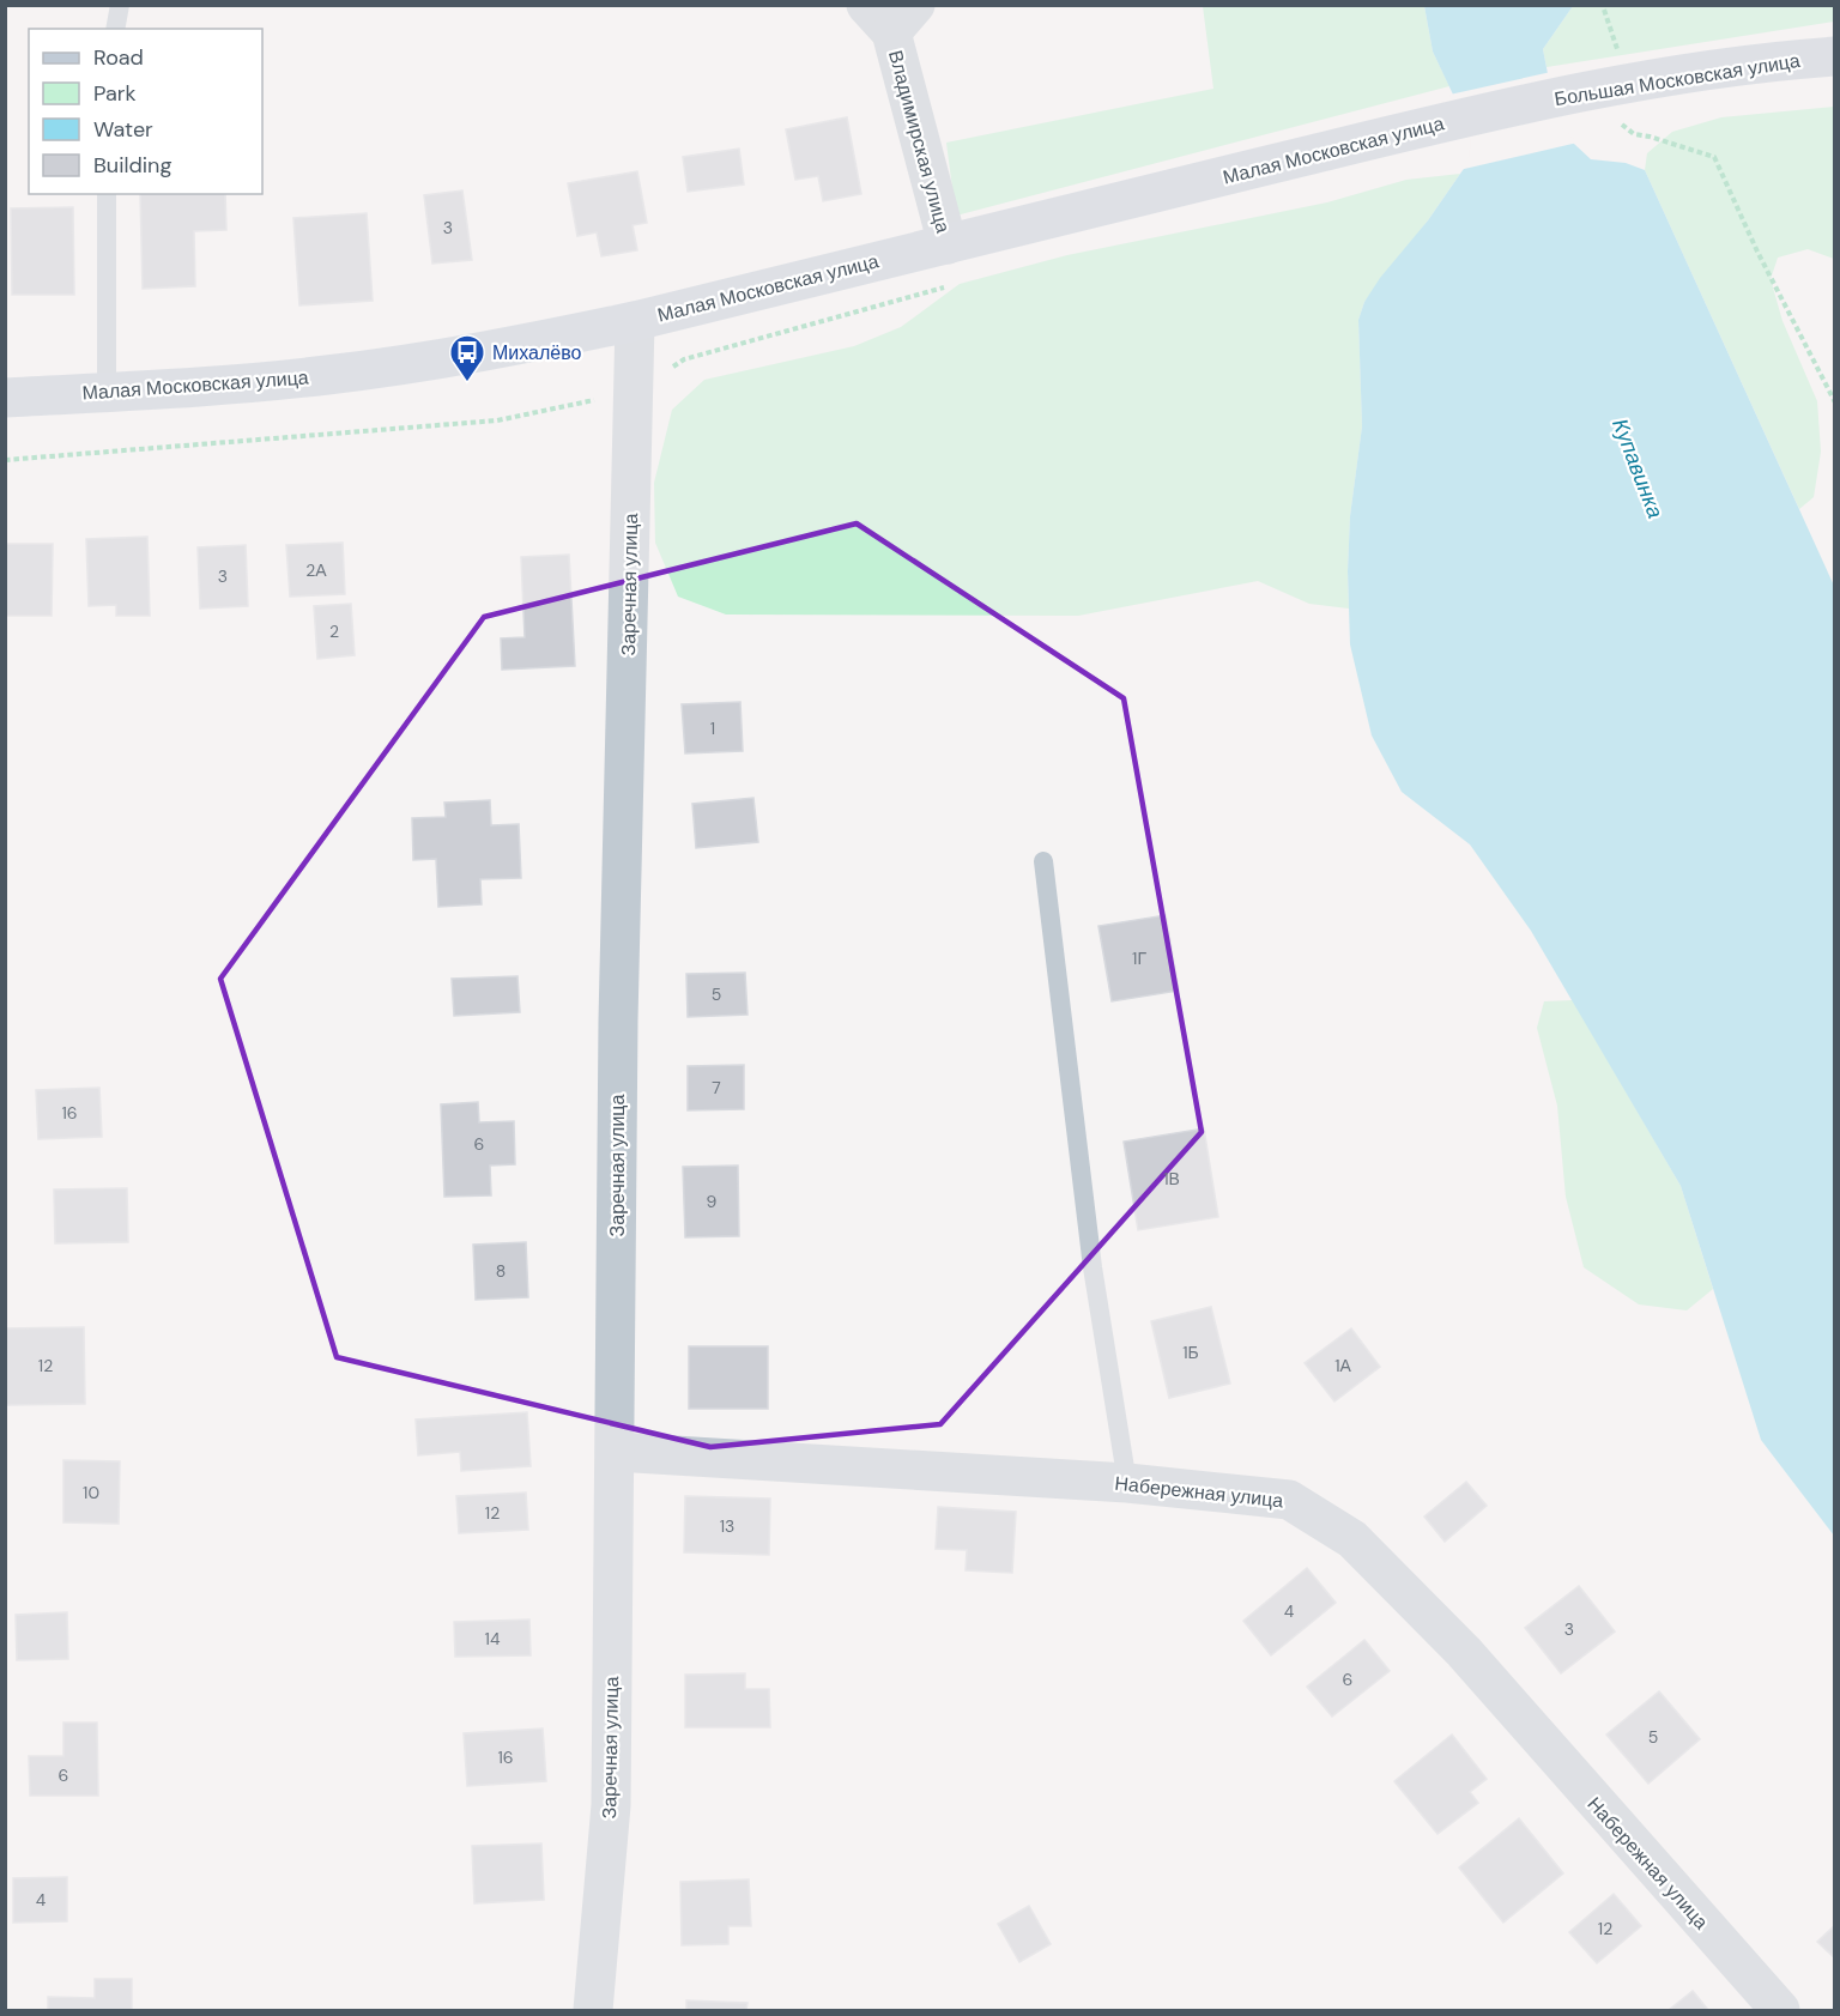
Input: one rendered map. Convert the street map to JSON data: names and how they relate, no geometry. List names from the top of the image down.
{
  "streets": {
    "main road": ["Большая Московская улица", "Малая Московская улица"],
    "street": ["Владимирская улица", "Заречная улица", "Набережная улица"]
  },
  "crossings": [
    ["Большая Московская улица", "Малая Московская улица"],
    ["Владимирская улица", "Малая Московская улица"],
    ["Малая Московская улица", "Заречная улица"],
    ["Заречная улица", "Набережная улица"]
  ],
  "water": ["Купавинка"],
  "places": {
    "bus stop": ["Михалёво"]
  },
  "house_numbers": [
    "3",
    "2А",
    "3",
    "2",
    "1",
    "1Г",
    "5",
    "7",
    "16",
    "6",
    "1В",
    "9",
    "8",
    "1Б",
    "12",
    "1А",
    "10",
    "12",
    "13",
    "4",
    "3",
    "14",
    "6",
    "5",
    "16",
    "6",
    "4",
    "12"
  ],
  "legend": [
    "Road",
    "Park",
    "Water",
    "Building"
  ]
}
